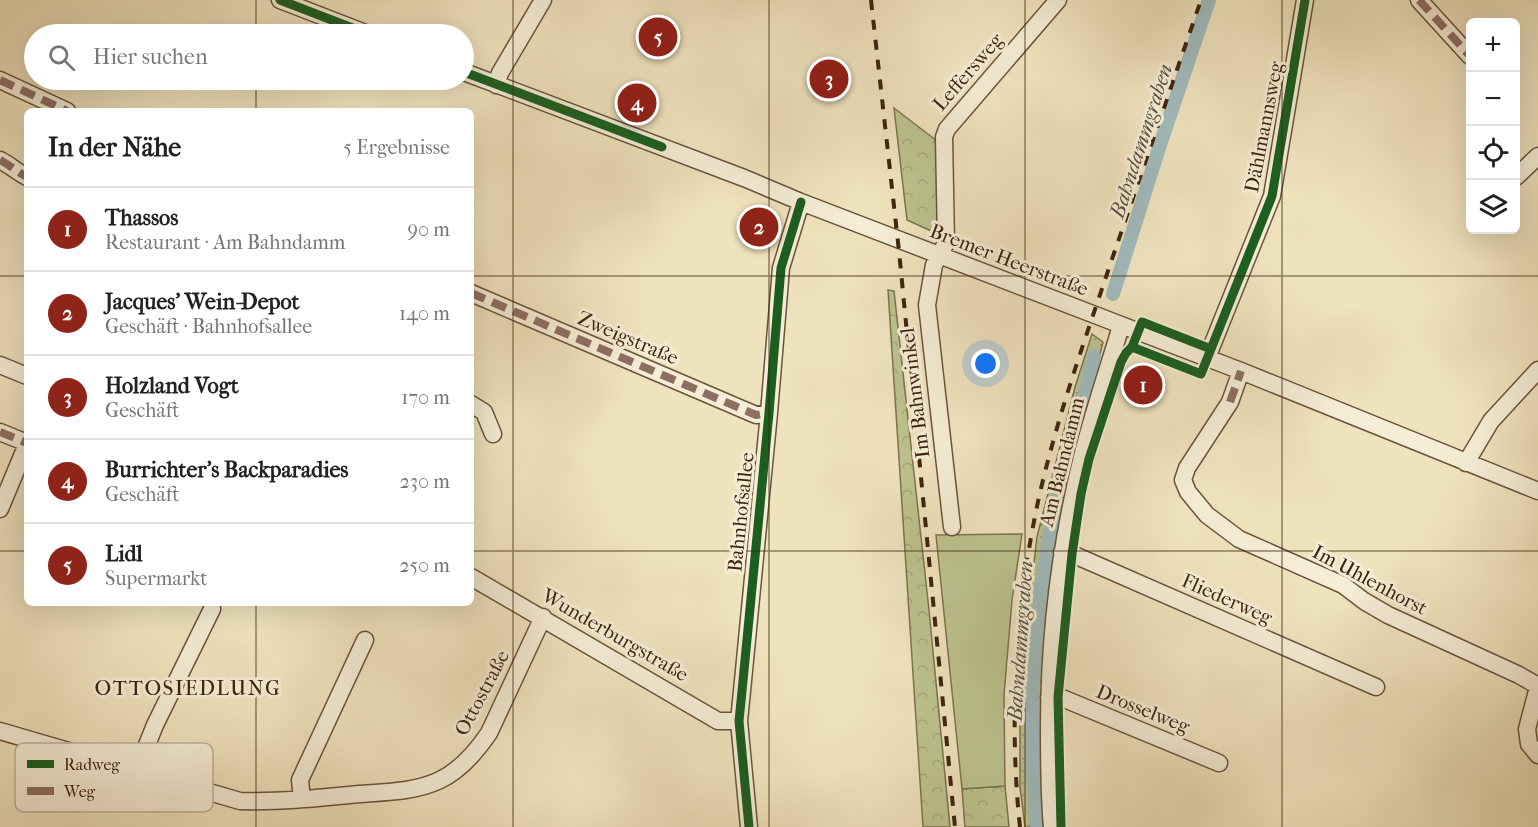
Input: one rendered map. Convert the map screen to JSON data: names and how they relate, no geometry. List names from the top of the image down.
{
  "streets": {
    "street": [
      "Leffersweg",
      "Dählmannsweg",
      "Bremer Heerstraße",
      "Zweigstraße",
      "Im Bahnwinkel",
      "Am Bahndamm",
      "Bahnhofsallee",
      "Im Uhlenhorst",
      "Fliederweg",
      "Wunderburgstraße",
      "Ottostraße",
      "Drosselweg"
    ]
  },
  "crossings": [
    ["Leffersweg", "Bremer Heerstraße"],
    ["Leffersweg", "Im Bahnwinkel"],
    ["Dählmannsweg", "Bremer Heerstraße"],
    ["Bremer Heerstraße", "Im Bahnwinkel"],
    ["Bremer Heerstraße", "Am Bahndamm"],
    ["Bremer Heerstraße", "Bahnhofsallee"],
    ["Bremer Heerstraße", "Im Uhlenhorst"],
    ["Zweigstraße", "Bahnhofsallee"],
    ["Am Bahndamm", "Fliederweg"],
    ["Am Bahndamm", "Drosselweg"],
    ["Bahnhofsallee", "Wunderburgstraße"],
    ["Wunderburgstraße", "Ottostraße"]
  ],
  "districts": ["OTTOSIEDLUNG"],
  "water": ["Bahndammgraben"],
  "legend": ["Radweg", "Weg"],
  "page": {
    "pins": [
      "5",
      "3",
      "4",
      "2",
      "1"
    ],
    "map_buttons": ["+", "−"],
    "search": "Hier suchen",
    "heading": ["In der Nähe", "5 Ergebnisse"],
    "list": [
      {
        "mark": "1",
        "name": "Thassos",
        "note": "Restaurant · Am Bahndamm",
        "value": "90 m"
      },
      {
        "mark": "2",
        "name": "Jacques' Wein-Depot",
        "note": "Geschäft · Bahnhofsallee",
        "value": "140 m"
      },
      {
        "mark": "3",
        "name": "Holzland Vogt",
        "note": "Geschäft",
        "value": "170 m"
      },
      {
        "mark": "4",
        "name": "Burrichter's Backparadies",
        "note": "Geschäft",
        "value": "230 m"
      },
      {
        "mark": "5",
        "name": "Lidl",
        "note": "Supermarkt",
        "value": "250 m"
      }
    ]
  }
}
